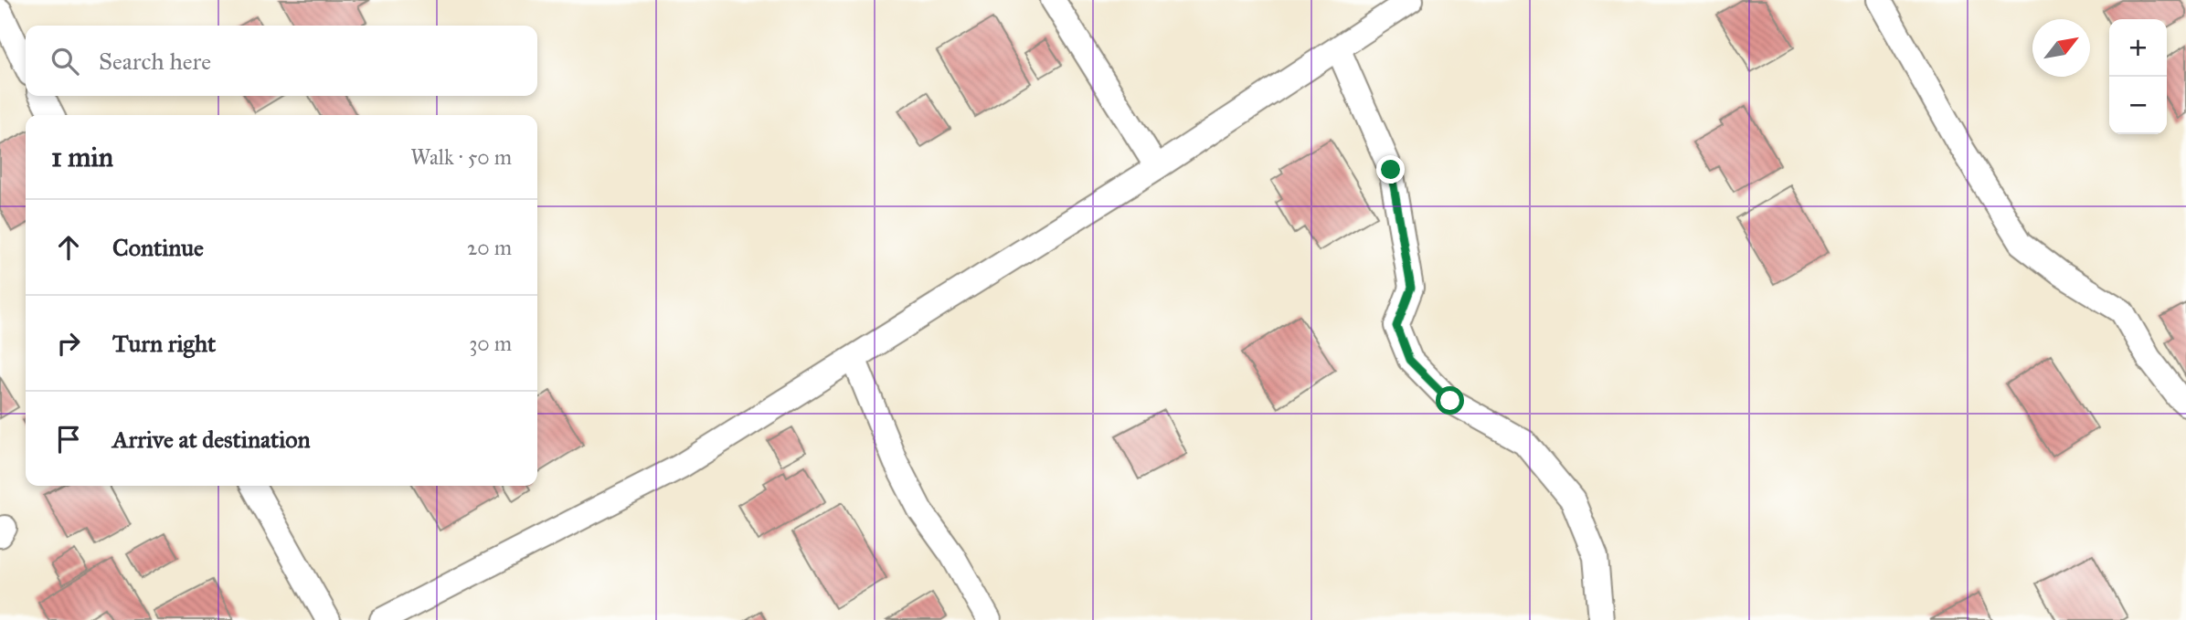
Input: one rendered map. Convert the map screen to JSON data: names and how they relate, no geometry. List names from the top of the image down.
{
  "north": "top right",
  "page": {
    "map_buttons": ["+", "−"],
    "search": "Search here",
    "heading": ["1 min", "Walk · 50 m"],
    "list": [
      ["Continue", "20 m"],
      ["Turn right", "30 m"],
      "Arrive at destination"
    ]
  }
}
